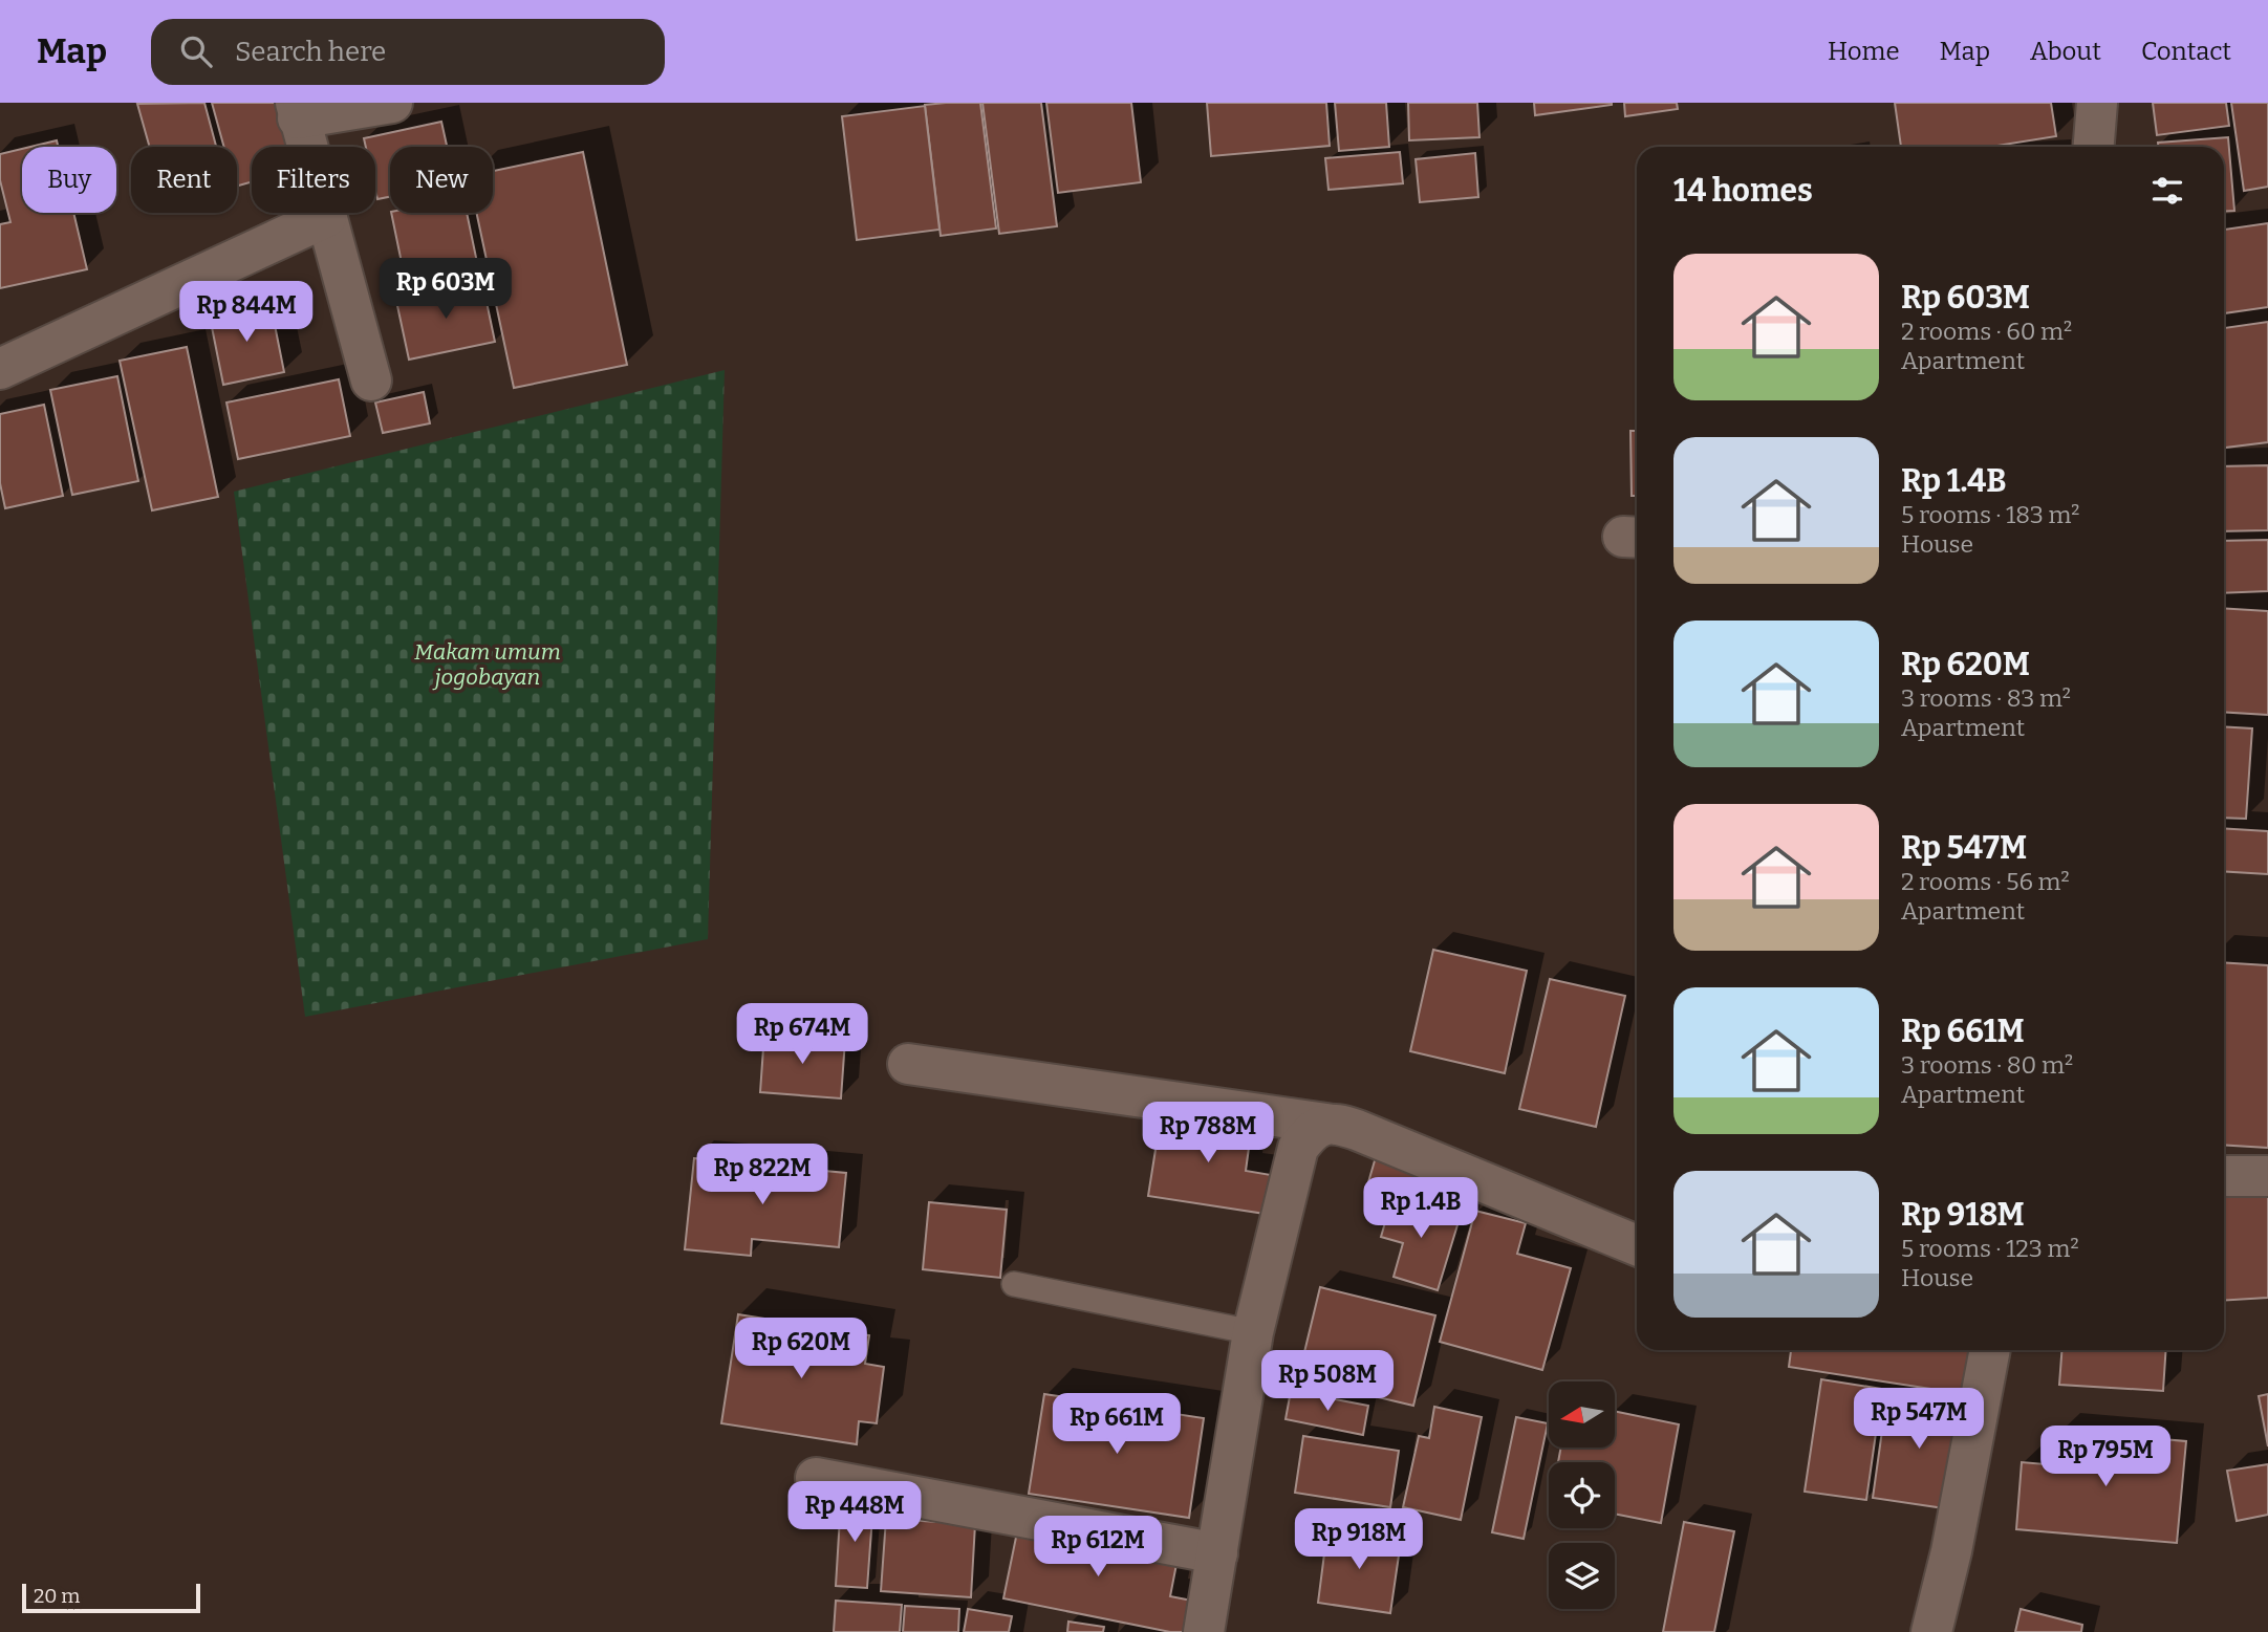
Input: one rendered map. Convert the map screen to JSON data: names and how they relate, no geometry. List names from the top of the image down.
{
  "parks": ["Makam umum jogobayan"],
  "scale_bar": "20 m",
  "north": "left",
  "page": {
    "header": "Map",
    "search": "Search here",
    "nav": [
      "Home",
      "Map",
      "About",
      "Contact"
    ],
    "chip": [
      "Buy",
      "Rent",
      "Filters",
      "New"
    ],
    "heading": "14 homes",
    "list": [
      {
        "name": "Rp 603M",
        "note": "2 rooms · 60 m² · Apartment"
      },
      {
        "name": "Rp 1.4B",
        "note": "5 rooms · 183 m² · House"
      },
      {
        "name": "Rp 620M",
        "note": "3 rooms · 83 m² · Apartment"
      },
      {
        "name": "Rp 547M",
        "note": "2 rooms · 56 m² · Apartment"
      },
      {
        "name": "Rp 661M",
        "note": "3 rooms · 80 m² · Apartment"
      },
      {
        "name": "Rp 918M",
        "note": "5 rooms · 123 m² · House"
      }
    ],
    "price": [
      "Rp 603M",
      "Rp 844M",
      "Rp 674M",
      "Rp 788M",
      "Rp 822M",
      "Rp 1.4B",
      "Rp 620M",
      "Rp 508M",
      "Rp 547M",
      "Rp 661M",
      "Rp 795M",
      "Rp 448M",
      "Rp 918M",
      "Rp 612M"
    ],
    "scale": "20 m"
  }
}
